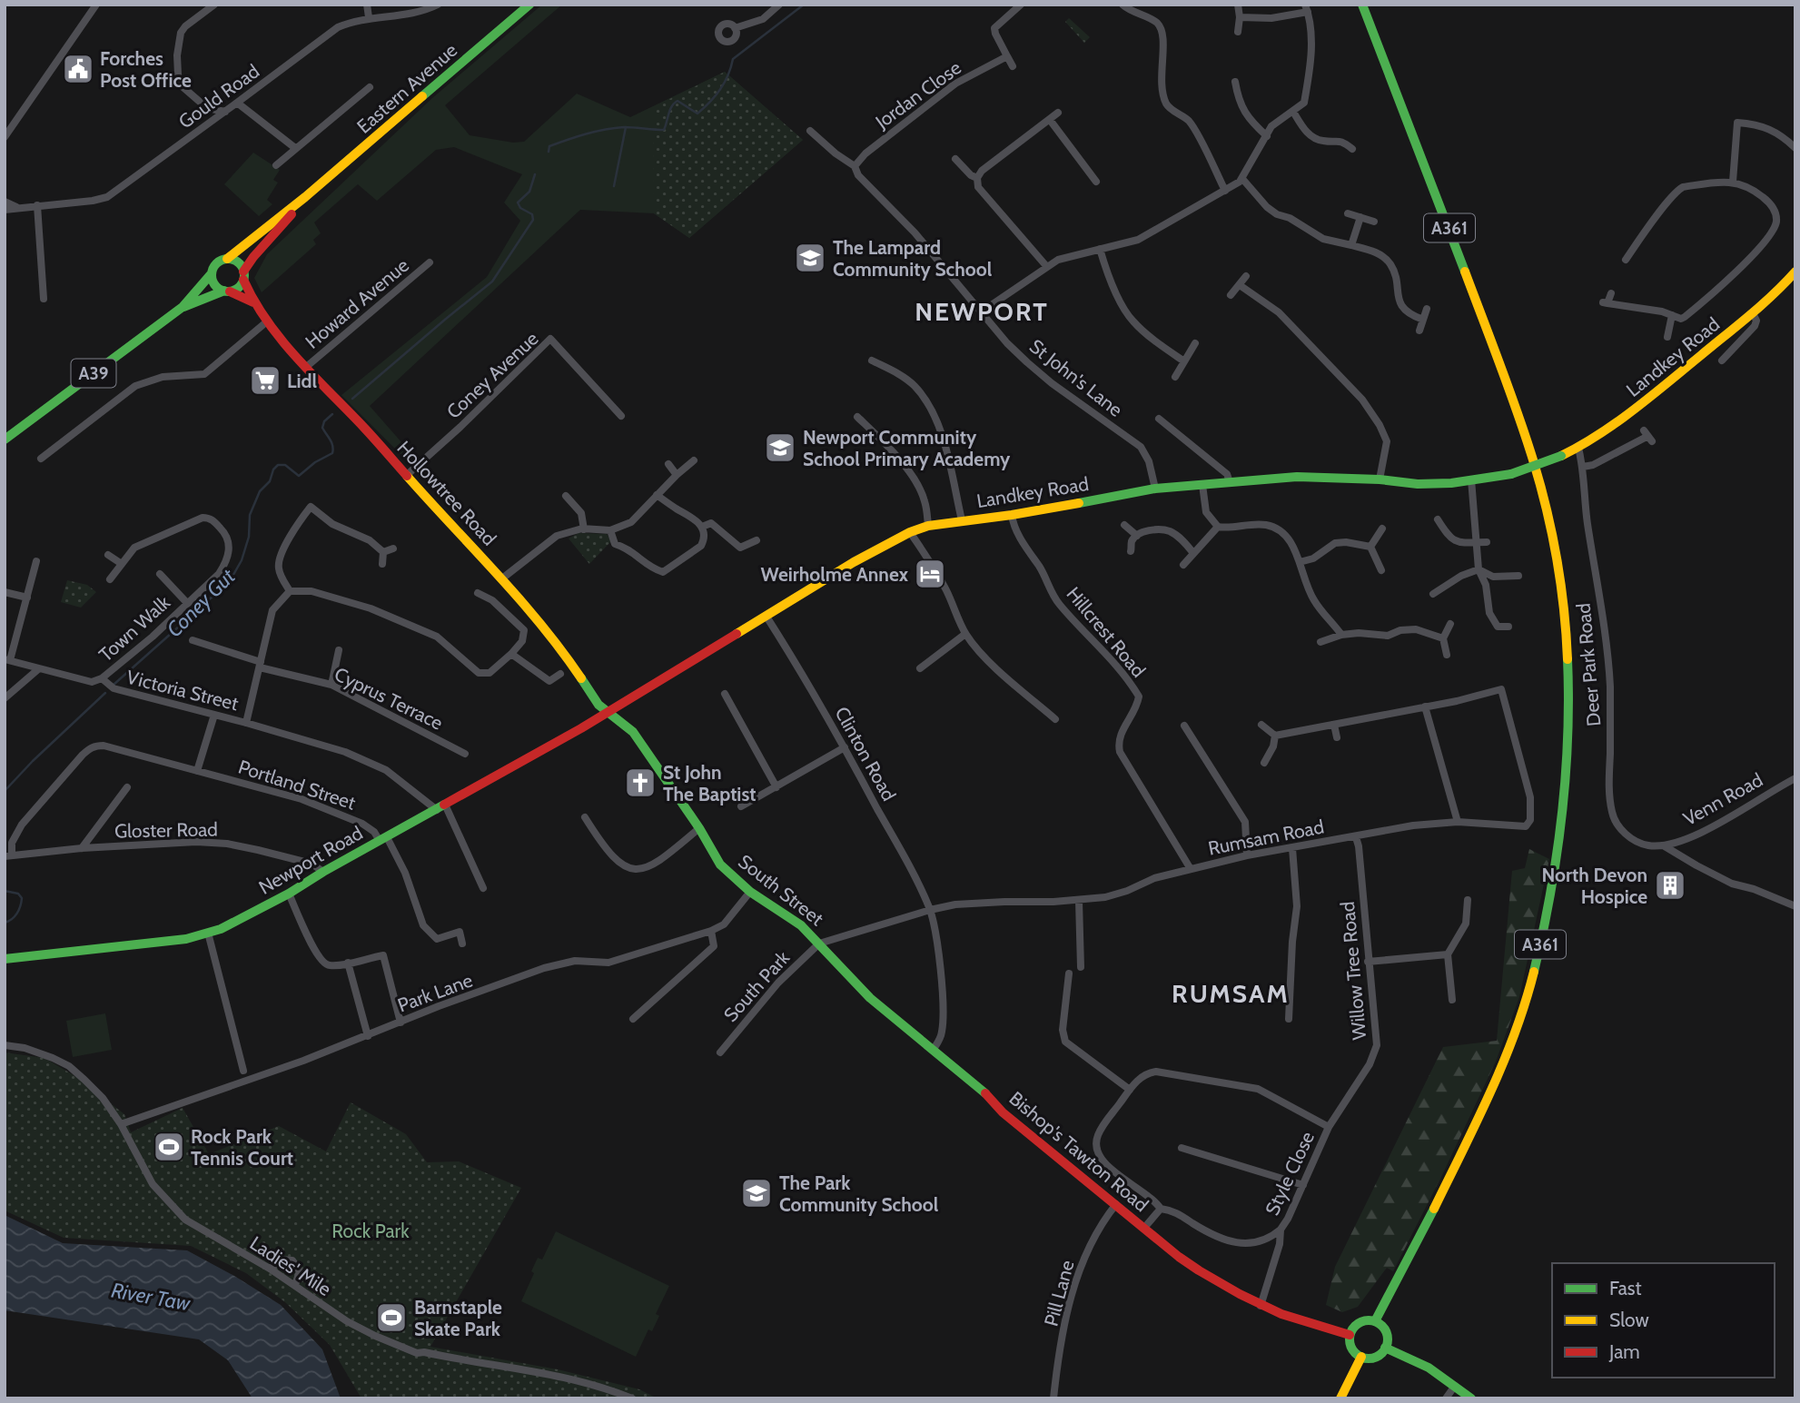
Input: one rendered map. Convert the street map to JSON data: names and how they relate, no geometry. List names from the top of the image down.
{
  "streets": {
    "main road": [
      "Eastern Avenue",
      "A361",
      "Landkey Road",
      "A39",
      "Hollowtree Road",
      "Newport Road",
      "South Street",
      "Bishop's Tawton Road"
    ],
    "street": [
      "Jordan Close",
      "Gould Road",
      "Howard Avenue",
      "Coney Avenue",
      "St John's Lane",
      "Town Walk",
      "Hillcrest Road",
      "Deer Park Road",
      "Victoria Street",
      "Cyprus Terrace",
      "Clinton Road",
      "Portland Street",
      "Venn Road",
      "Gloster Road",
      "Rumsam Road",
      "Willow Tree Road",
      "South Park",
      "Park Lane",
      "Style Close",
      "Ladies' Mile",
      "Pill Lane"
    ]
  },
  "crossings": [
    ["Eastern Avenue", "A39"],
    ["Eastern Avenue", "Hollowtree Road"],
    ["Jordan Close", "St John's Lane"],
    ["A361", "Bishop's Tawton Road"],
    ["Howard Avenue", "Hollowtree Road"],
    ["Landkey Road", "St John's Lane"],
    ["Landkey Road", "Hollowtree Road"],
    ["Landkey Road", "Hillcrest Road"],
    ["Landkey Road", "Deer Park Road"],
    ["Landkey Road", "Clinton Road"],
    ["Landkey Road", "Newport Road"],
    ["Landkey Road", "South Street"],
    ["A39", "Hollowtree Road"],
    ["Coney Avenue", "Hollowtree Road"],
    ["Hollowtree Road", "Newport Road"],
    ["Hollowtree Road", "South Street"],
    ["Town Walk", "Victoria Street"],
    ["Hillcrest Road", "Rumsam Road"],
    ["Deer Park Road", "Venn Road"],
    ["Victoria Street", "Cyprus Terrace"],
    ["Victoria Street", "Newport Road"],
    ["Clinton Road", "Rumsam Road"],
    ["Clinton Road", "Bishop's Tawton Road"],
    ["Portland Street", "Gloster Road"],
    ["Portland Street", "Newport Road"],
    ["Gloster Road", "Newport Road"],
    ["Rumsam Road", "South Street"],
    ["Rumsam Road", "Willow Tree Road"],
    ["Rumsam Road", "South Park"],
    ["Rumsam Road", "Bishop's Tawton Road"],
    ["Newport Road", "South Street"],
    ["South Street", "South Park"],
    ["South Street", "Park Lane"],
    ["South Street", "Bishop's Tawton Road"],
    ["Willow Tree Road", "Style Close"],
    ["South Park", "Bishop's Tawton Road"],
    ["Park Lane", "Ladies' Mile"],
    ["Bishop's Tawton Road", "Style Close"],
    ["Bishop's Tawton Road", "Pill Lane"]
  ],
  "districts": ["NEWPORT", "RUMSAM"],
  "water": ["Coney Gut", "River Taw"],
  "parks": ["Rock Park"],
  "places": {
    "public building": ["Forches Post Office"],
    "school or university": ["The Lampard Community School", "Newport Community School Primary Academy", "The Park Community School"],
    "supermarket": ["Lidl"],
    "hotel": ["Weirholme Annex"],
    "church": ["St John The Baptist"],
    "building": ["North Devon Hospice"],
    "sports": ["Rock Park Tennis Court", "Barnstaple Skate Park"]
  },
  "legend": ["Fast", "Slow", "Jam"]
}
